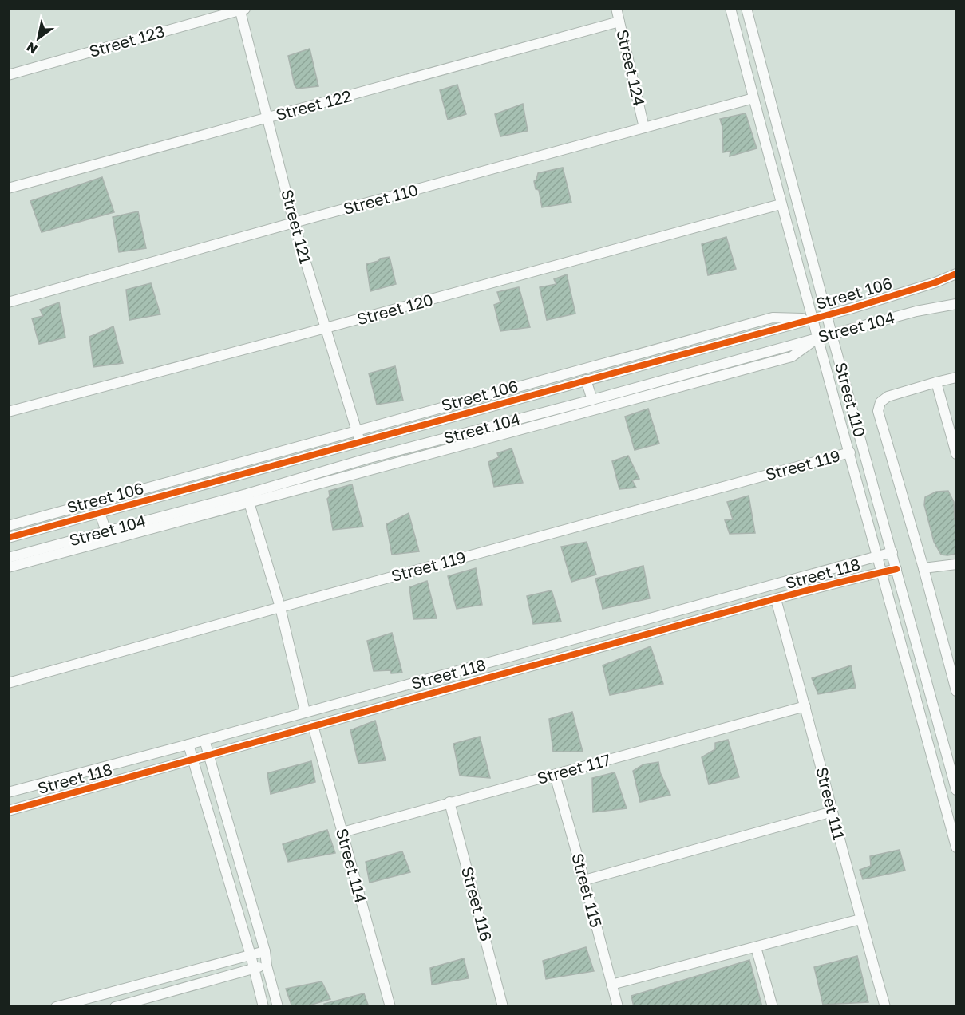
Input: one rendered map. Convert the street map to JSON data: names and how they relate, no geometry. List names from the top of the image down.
{
  "streets": {
    "street": [
      "Street 123",
      "Street 124",
      "Street 122",
      "Street 110",
      "Street 121",
      "Street 106",
      "Street 120",
      "Street 104",
      "Street 119",
      "Street 118",
      "Street 117",
      "Street 111",
      "Street 114",
      "Street 115",
      "Street 116"
    ]
  },
  "crossings": [
    ["Street 123", "Street 121"],
    ["Street 124", "Street 122"],
    ["Street 124", "Street 110"],
    ["Street 122", "Street 121"],
    ["Street 110", "Street 121"],
    ["Street 110", "Street 106"],
    ["Street 110", "Street 120"],
    ["Street 110", "Street 104"],
    ["Street 110", "Street 119"],
    ["Street 110", "Street 118"],
    ["Street 121", "Street 106"],
    ["Street 121", "Street 120"],
    ["Street 118", "Street 111"],
    ["Street 118", "Street 114"],
    ["Street 117", "Street 111"],
    ["Street 117", "Street 114"],
    ["Street 117", "Street 115"],
    ["Street 117", "Street 116"]
  ],
  "north": "bottom left"
}
